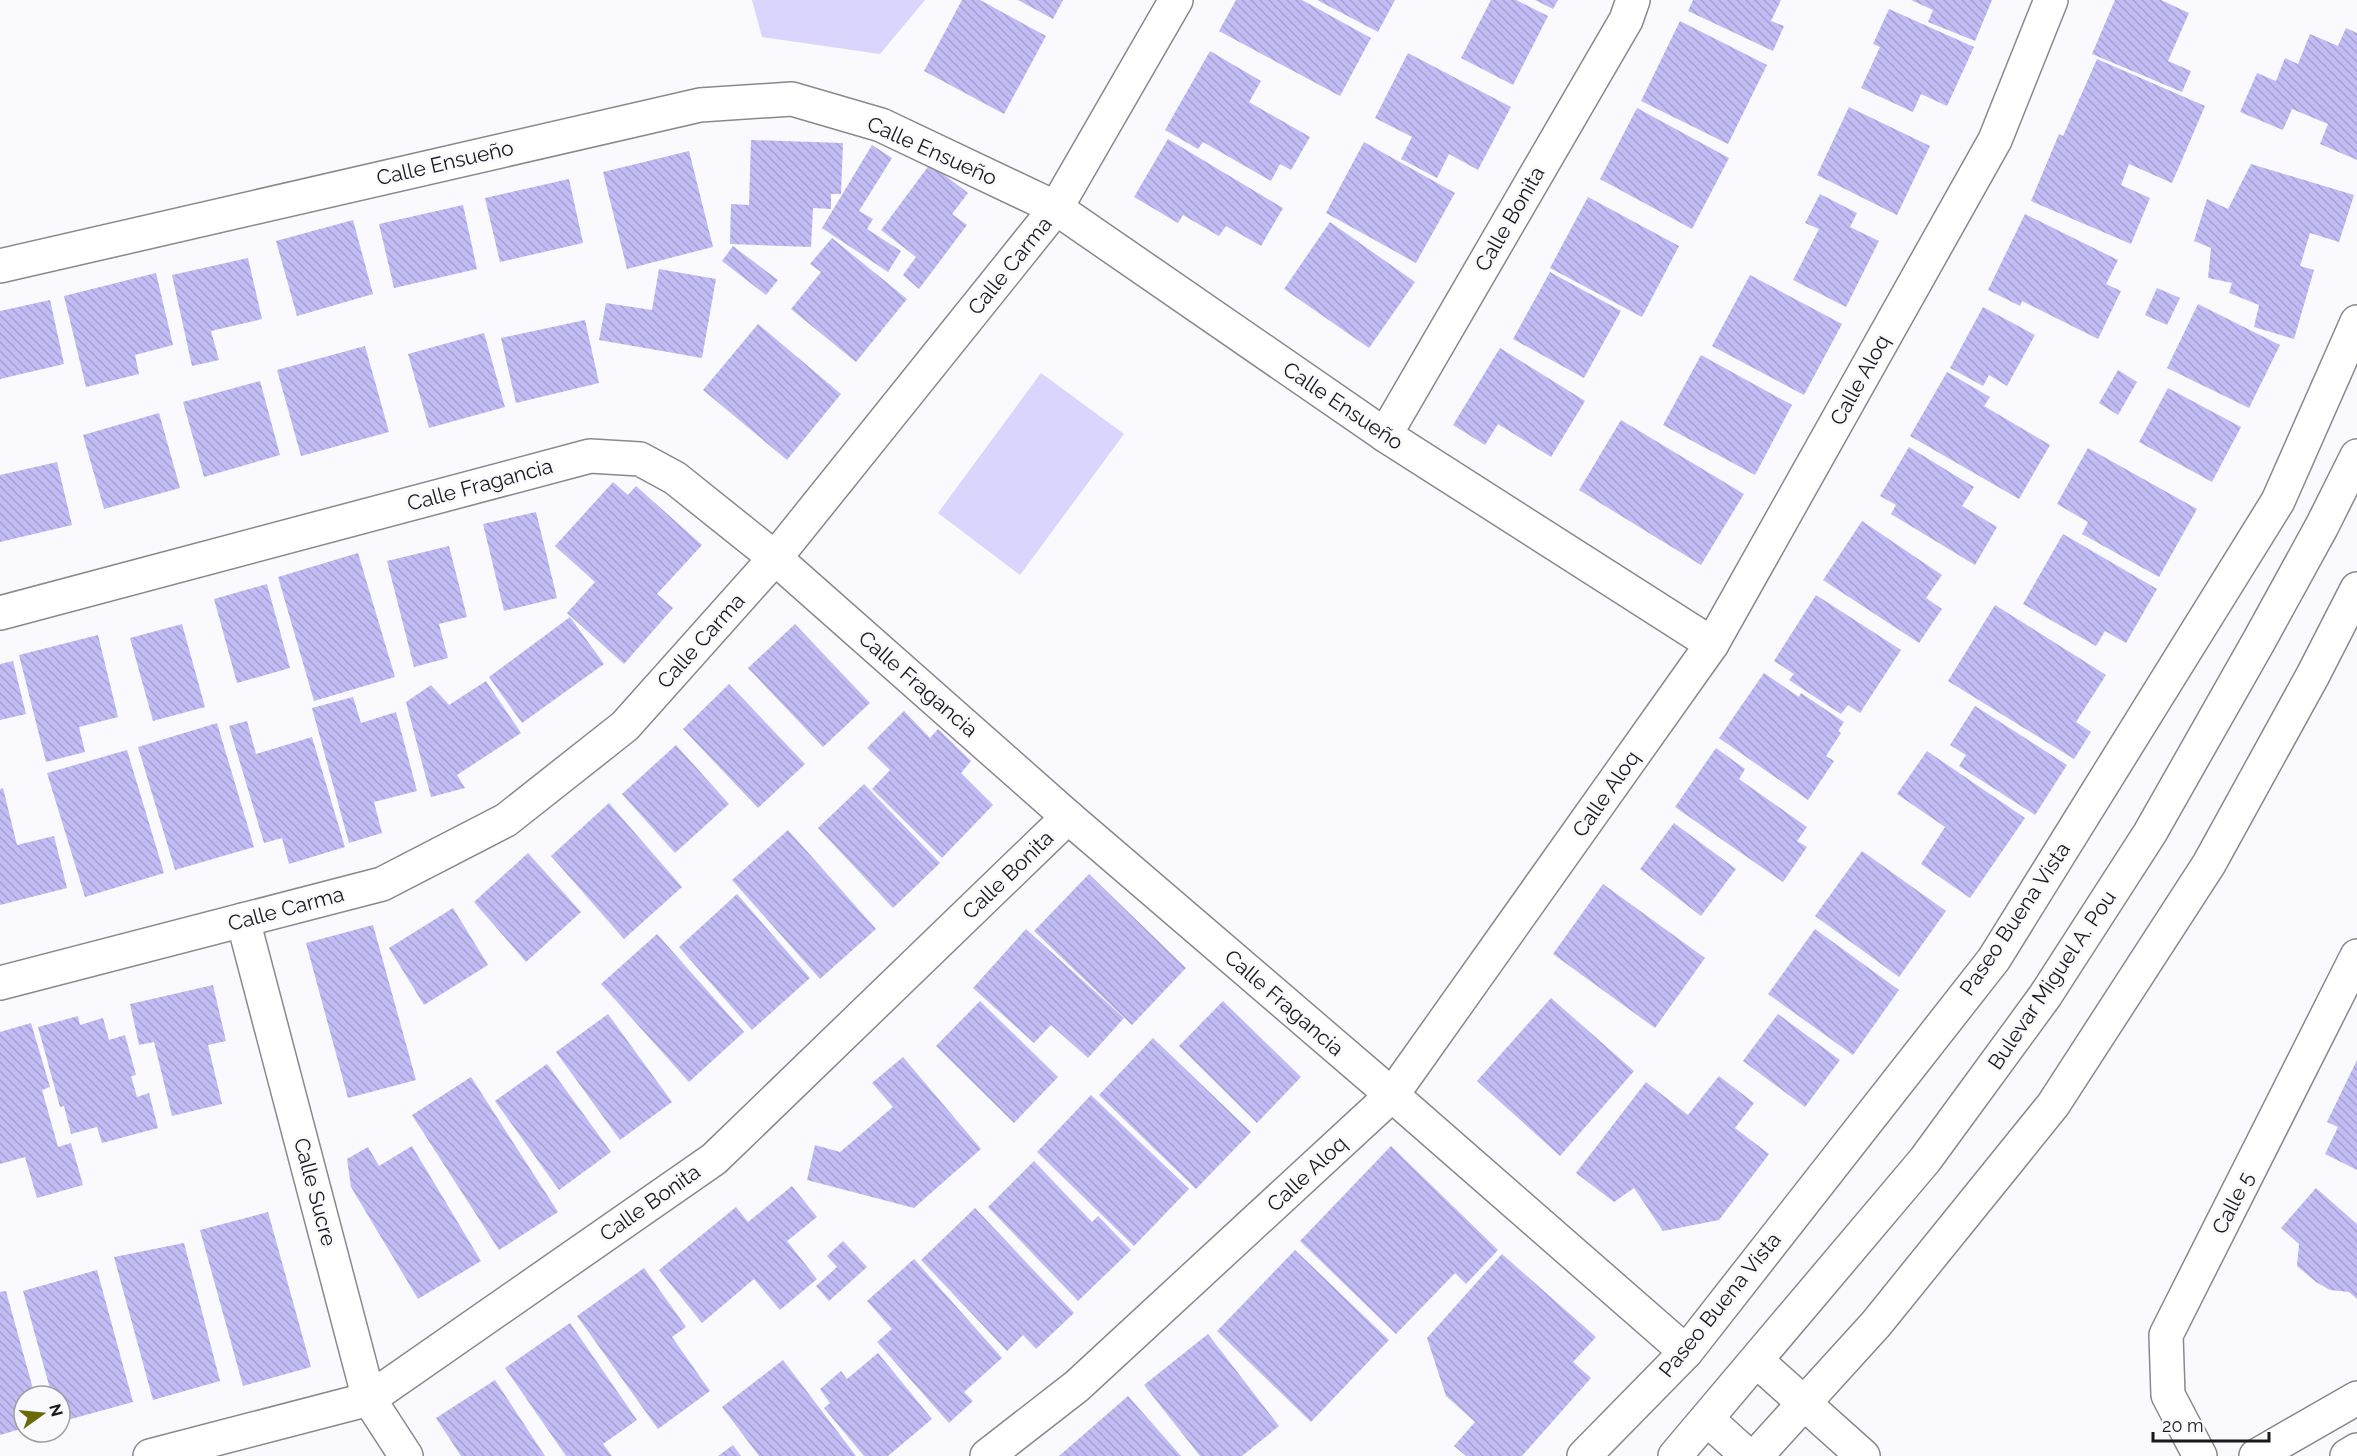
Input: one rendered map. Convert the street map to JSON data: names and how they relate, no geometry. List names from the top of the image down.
{
  "streets": {
    "street": [
      "Calle Ensueño",
      "Calle Bonita",
      "Calle Carma",
      "Calle Aloq",
      "Calle Fragancia",
      "Paseo Buena Vista",
      "Bulevar Miguel A. Pou",
      "Calle Sucre",
      "Calle 5"
    ]
  },
  "crossings": [
    ["Calle Ensueño", "Calle Bonita"],
    ["Calle Ensueño", "Calle Carma"],
    ["Calle Ensueño", "Calle Aloq"],
    ["Calle Bonita", "Calle Fragancia"],
    ["Calle Bonita", "Calle Sucre"],
    ["Calle Carma", "Calle Fragancia"],
    ["Calle Carma", "Calle Sucre"],
    ["Calle Aloq", "Calle Fragancia"],
    ["Calle Fragancia", "Paseo Buena Vista"]
  ],
  "scale_bar": "20 m",
  "north": "right"
}
